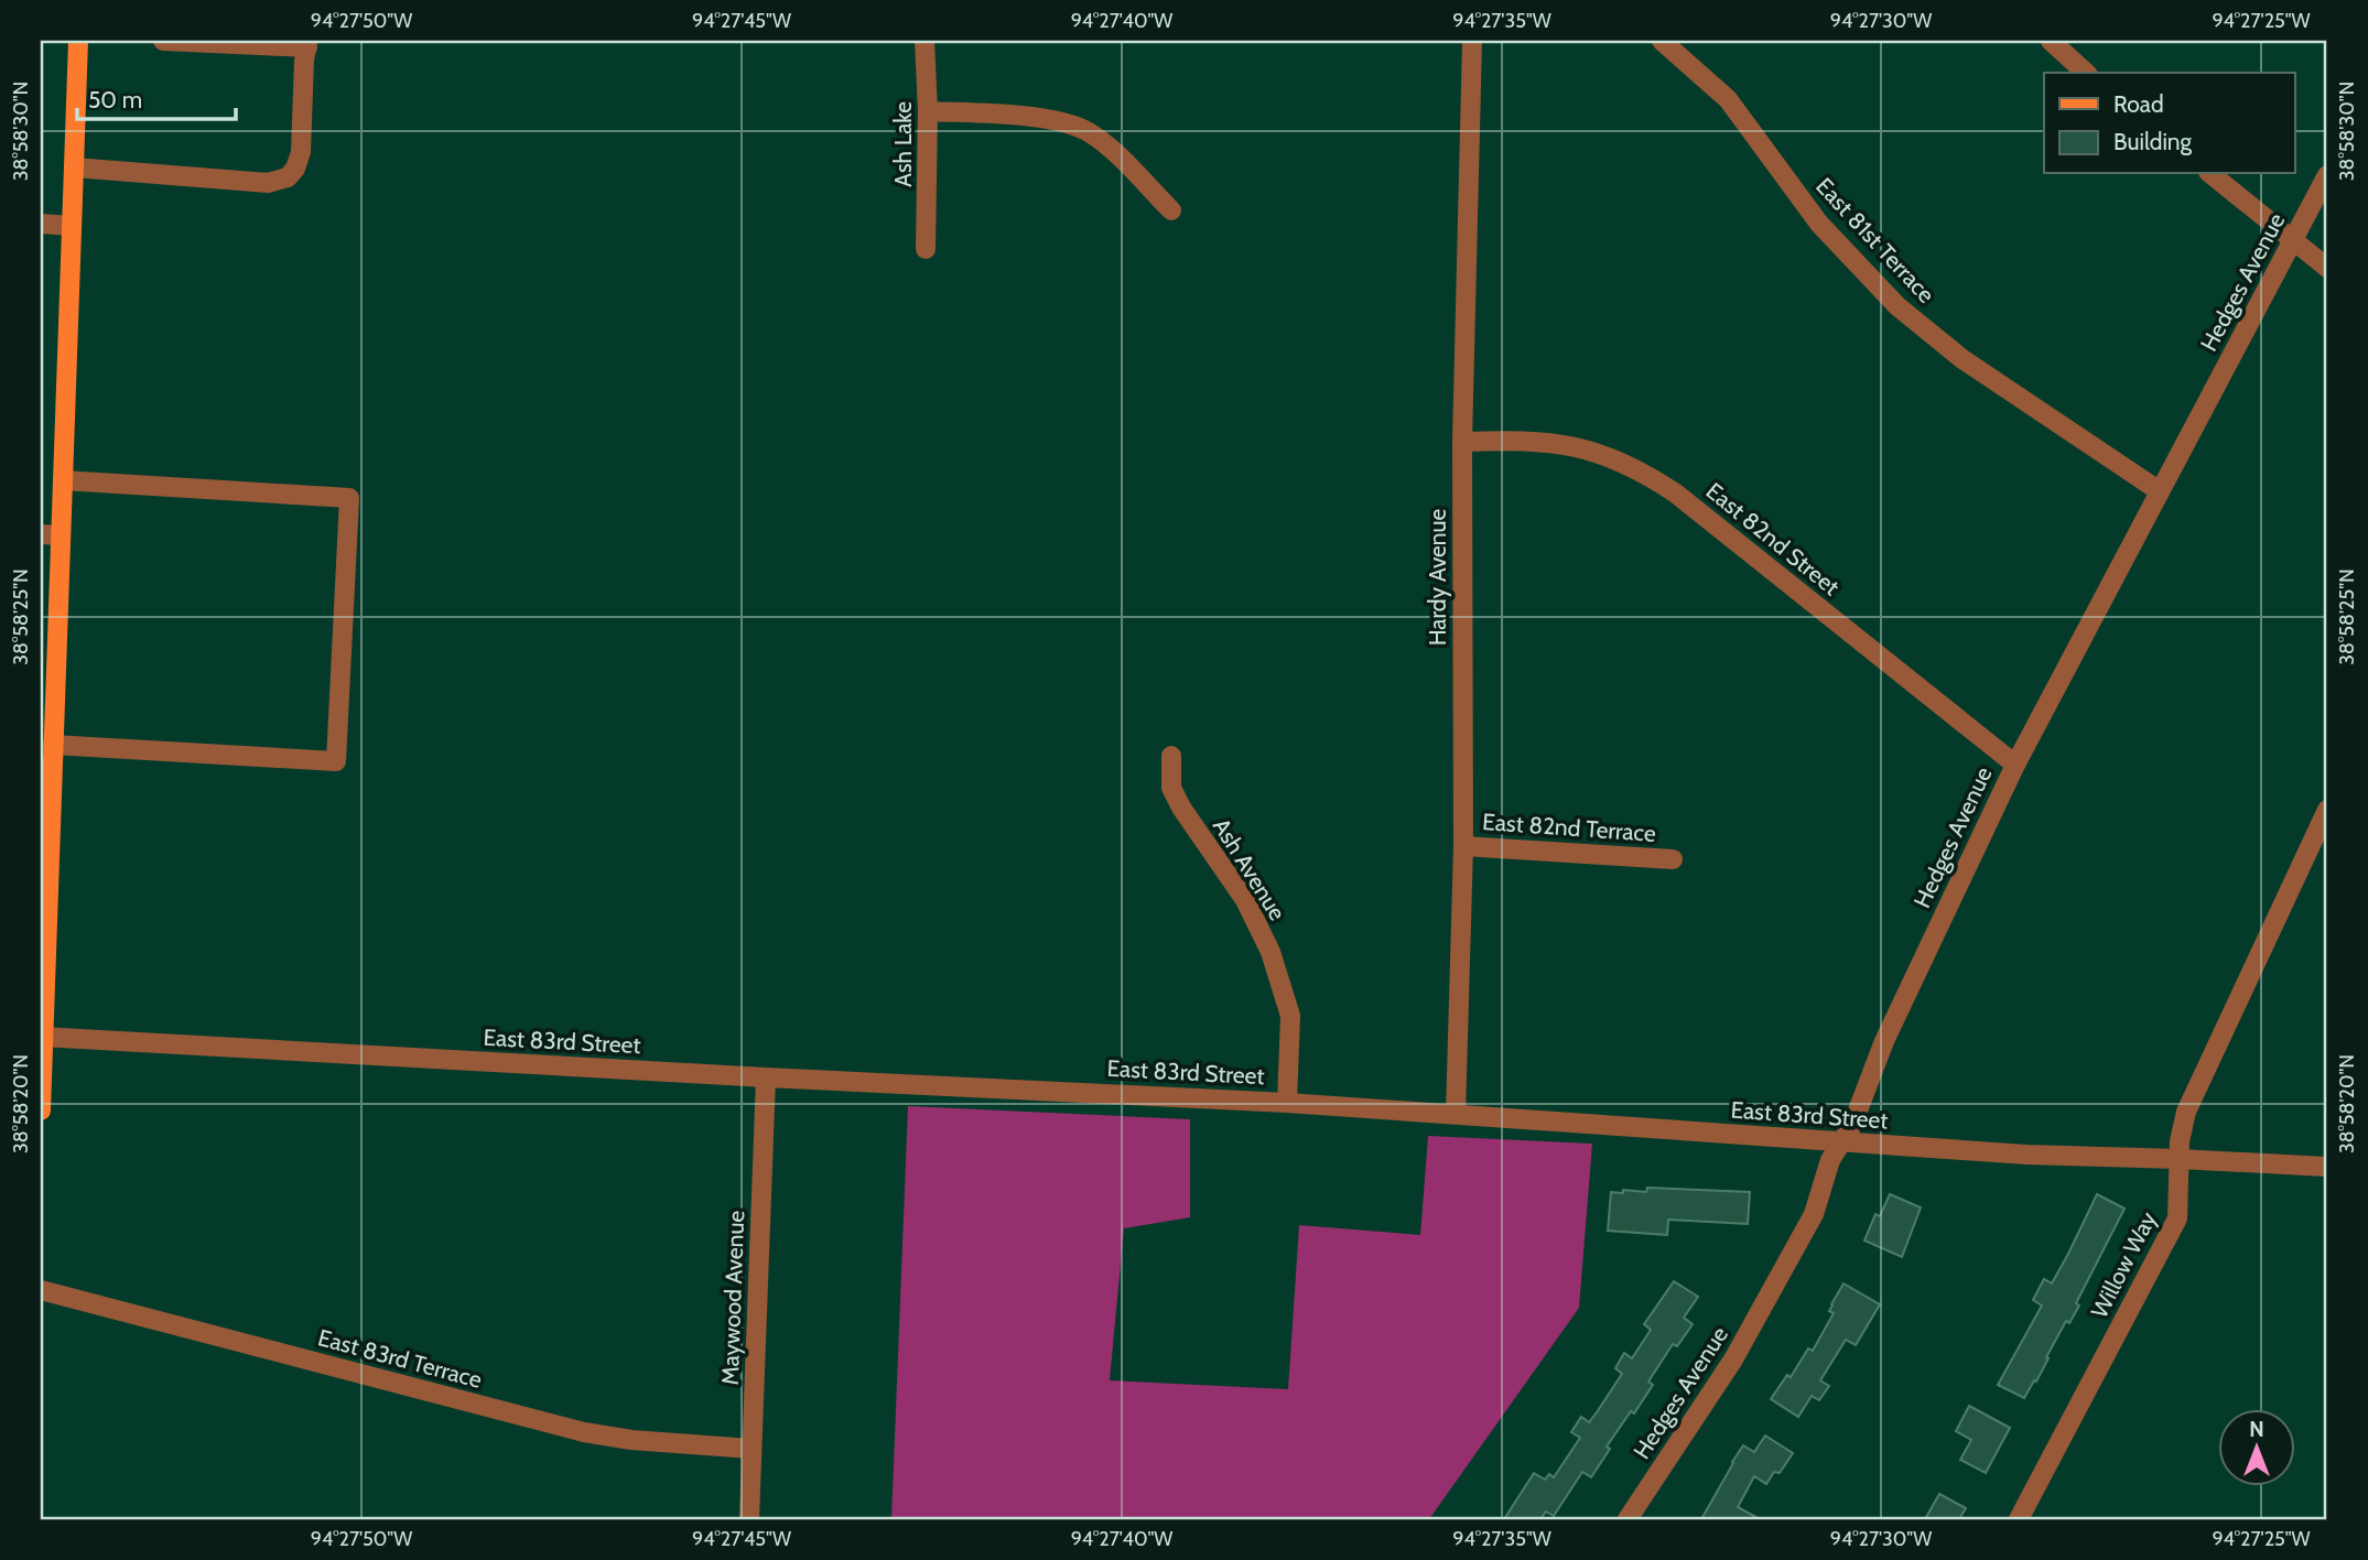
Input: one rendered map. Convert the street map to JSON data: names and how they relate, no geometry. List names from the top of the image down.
{
  "streets": {
    "street": [
      "Ash Lake",
      "East 81st Terrace",
      "Hedges Avenue",
      "East 82nd Street",
      "Hardy Avenue",
      "East 82nd Terrace",
      "Ash Avenue",
      "East 83rd Street",
      "Willow Way",
      "Maywood Avenue",
      "East 83rd Terrace"
    ]
  },
  "crossings": [
    ["East 81st Terrace", "Hedges Avenue"],
    ["Hedges Avenue", "East 82nd Street"],
    ["Hedges Avenue", "East 83rd Street"],
    ["East 82nd Street", "Hardy Avenue"],
    ["Hardy Avenue", "East 82nd Terrace"],
    ["Hardy Avenue", "East 83rd Street"],
    ["Ash Avenue", "East 83rd Street"],
    ["East 83rd Street", "Willow Way"],
    ["East 83rd Street", "Maywood Avenue"],
    ["Maywood Avenue", "East 83rd Terrace"]
  ],
  "legend": ["Road", "Building"],
  "scale_bar": "50 m",
  "north": "top",
  "coordinates": [
    "94°27'50\"W",
    "94°27'45\"W",
    "94°27'40\"W",
    "94°27'35\"W",
    "94°27'30\"W",
    "94°27'25\"W",
    "38°58'30\"N",
    "38°58'25\"N",
    "38°58'20\"N"
  ]
}
